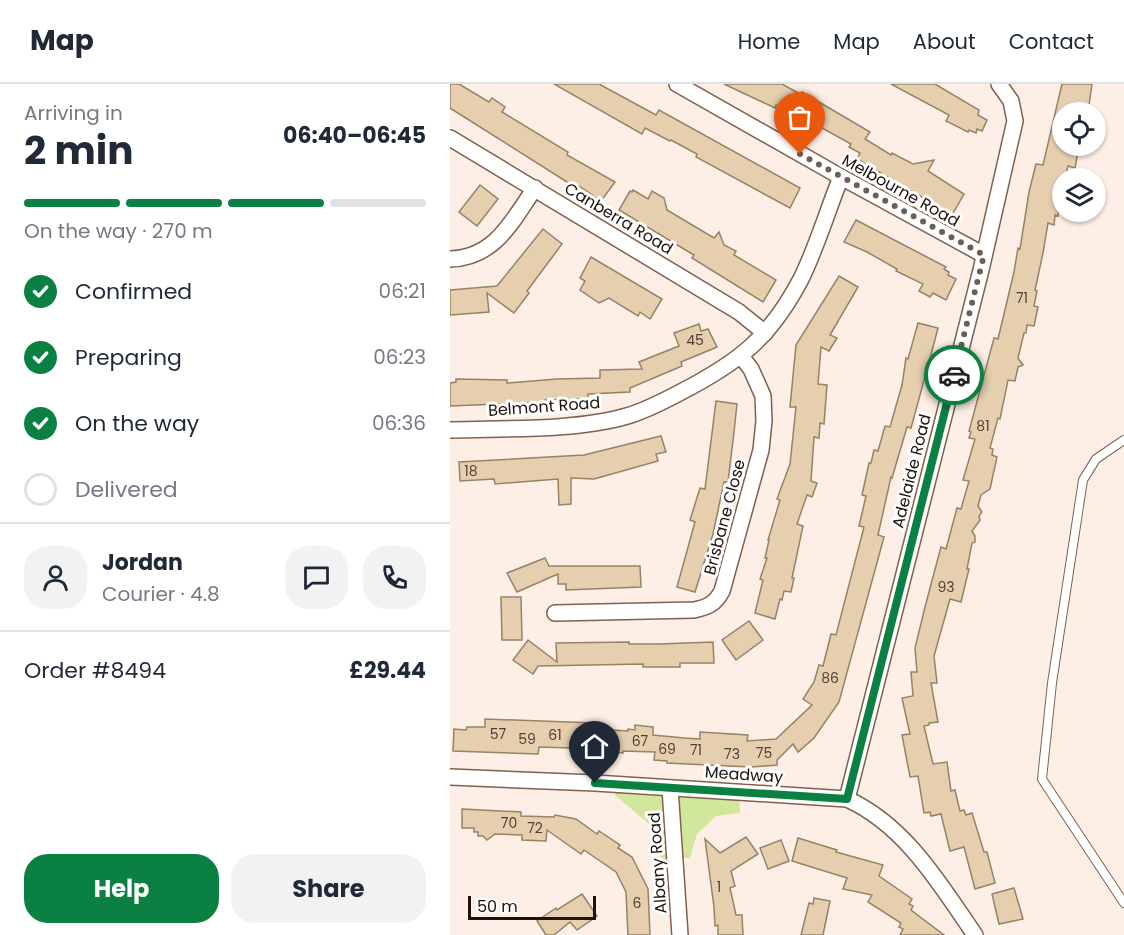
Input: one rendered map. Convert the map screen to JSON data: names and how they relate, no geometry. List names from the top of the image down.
{
  "streets": {
    "street": [
      "Melbourne Road",
      "Canberra Road",
      "Belmont Road",
      "Adelaide Road",
      "Brisbane Close",
      "Meadway",
      "Albany Road"
    ]
  },
  "crossings": [
    ["Melbourne Road", "Belmont Road"],
    ["Melbourne Road", "Adelaide Road"],
    ["Canberra Road", "Belmont Road"],
    ["Belmont Road", "Brisbane Close"],
    ["Adelaide Road", "Meadway"],
    ["Meadway", "Albany Road"]
  ],
  "house_numbers": [
    "71",
    "45",
    "81",
    "18",
    "93",
    "86",
    "57",
    "61",
    "59",
    "67",
    "69",
    "71",
    "75",
    "73",
    "70",
    "72",
    "1",
    "6"
  ],
  "scale_bar": "50 m",
  "page": {
    "header": "Map",
    "nav": [
      "Home",
      "Map",
      "About",
      "Contact"
    ],
    "heading": ["2 min", "Arriving in", "06:40–06:45"],
    "panel": [
      "Jordan",
      "Courier · 4.8",
      "Order #8494",
      "£29.44"
    ],
    "bar": "On the way · 270 m",
    "list": [
      ["Confirmed", "06:21"],
      ["Preparing", "06:23"],
      ["On the way", "06:36"],
      "Delivered"
    ],
    "buttons": ["Help", "Share"],
    "scale": "50 m"
  }
}
